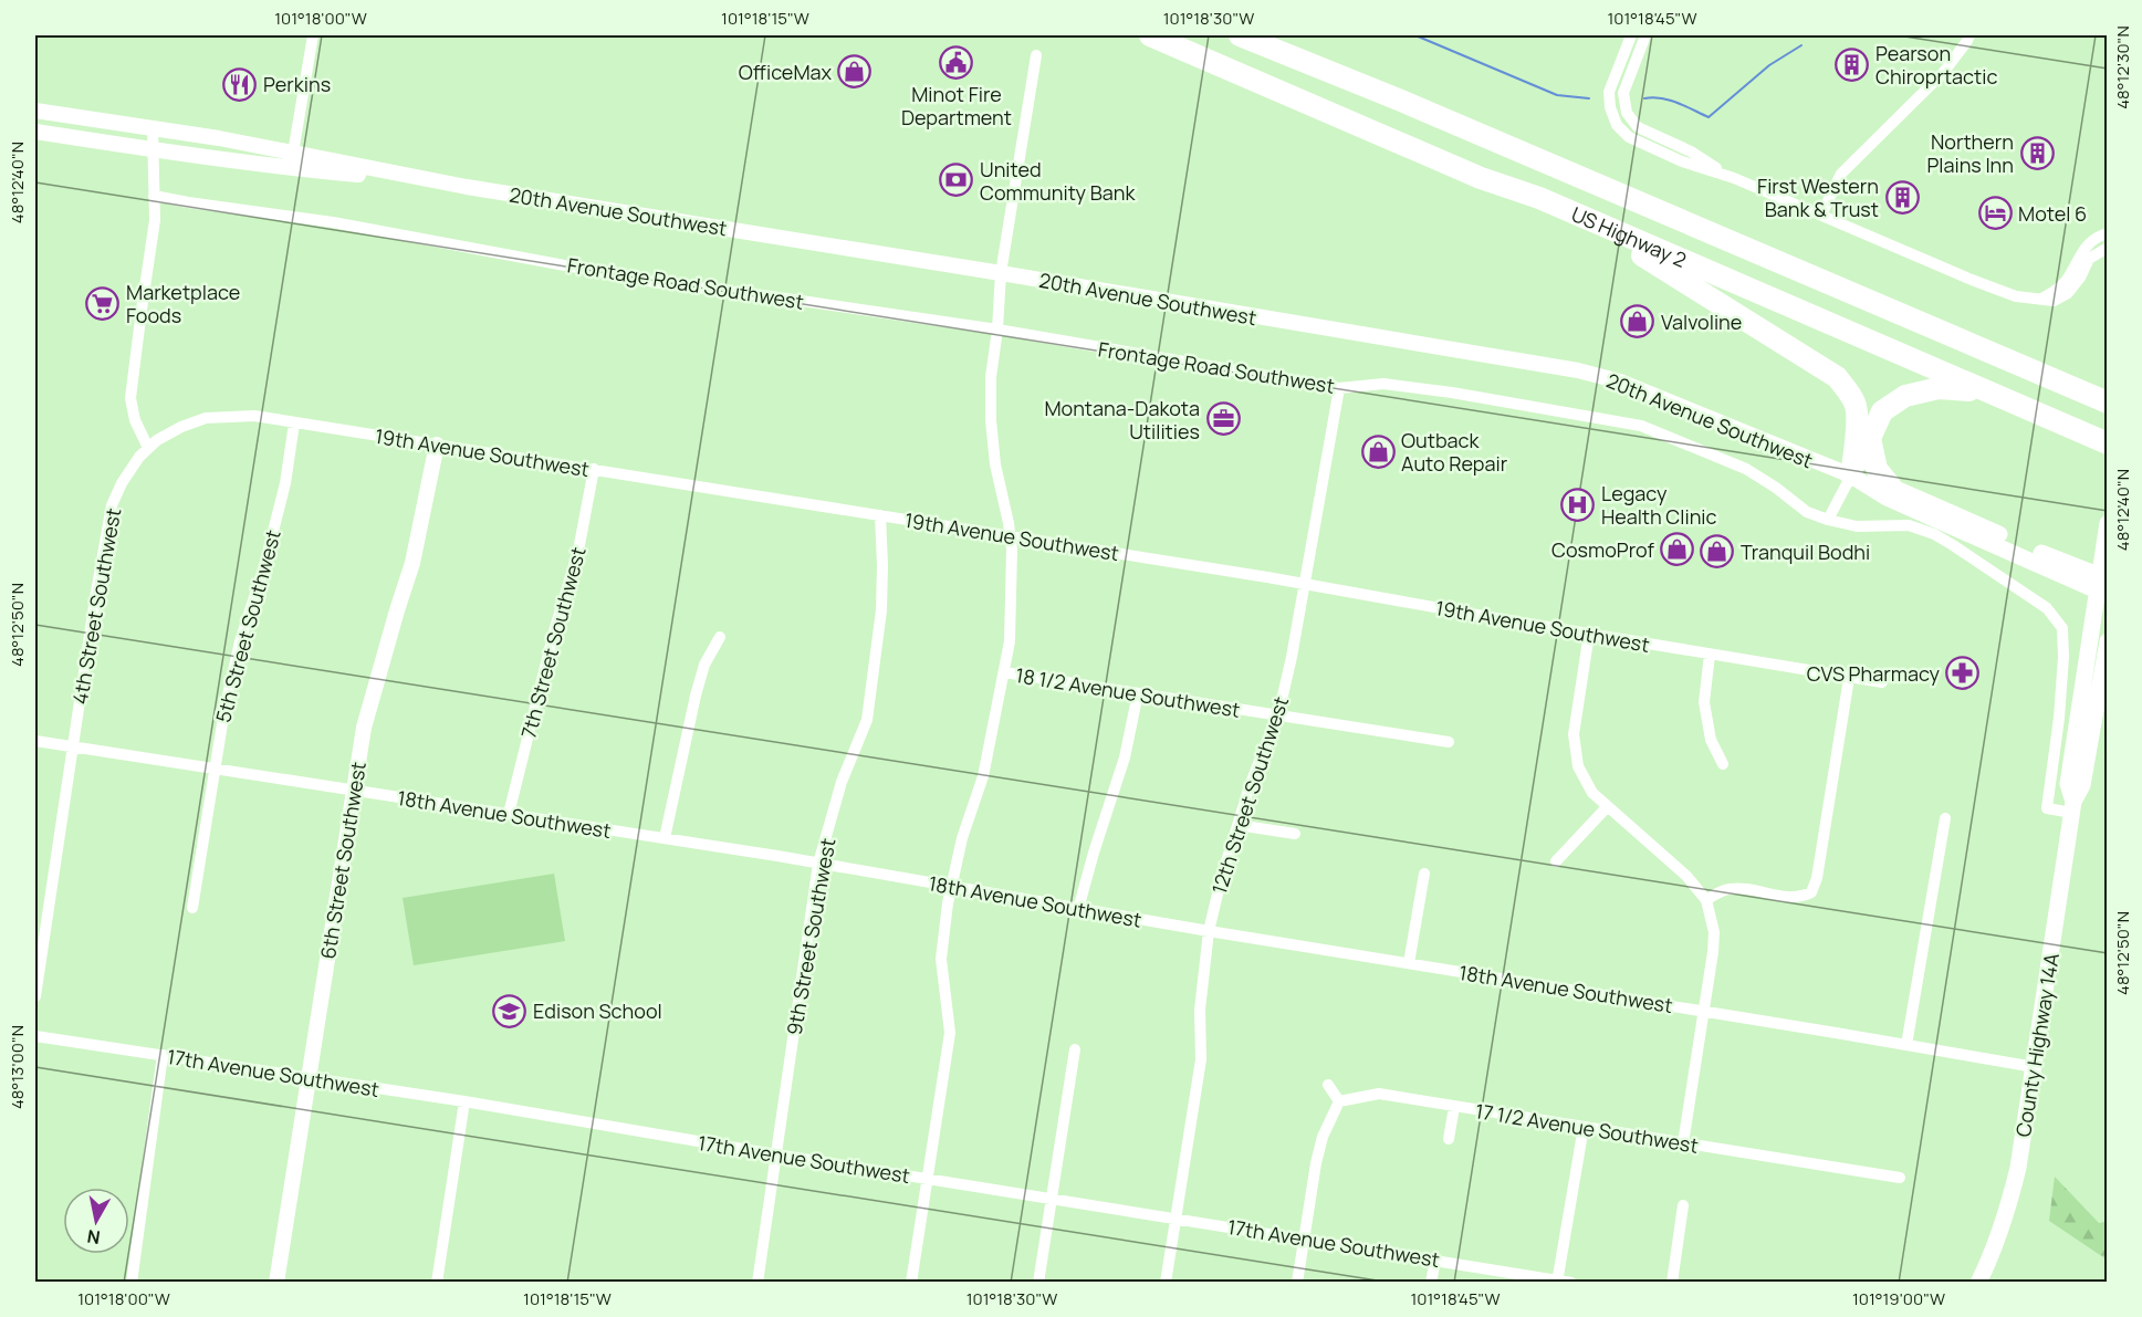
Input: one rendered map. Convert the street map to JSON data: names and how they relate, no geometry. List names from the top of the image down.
{
  "streets": {
    "highway": ["US Highway 2"],
    "main road": ["20th Avenue Southwest", "County Highway 14A"],
    "street": [
      "Frontage Road Southwest",
      "19th Avenue Southwest",
      "4th Street Southwest",
      "5th Street Southwest",
      "7th Street Southwest",
      "18 1/2 Avenue Southwest",
      "12th Street Southwest",
      "18th Avenue Southwest",
      "6th Street Southwest",
      "9th Street Southwest",
      "17th Avenue Southwest",
      "17 1/2 Avenue Southwest"
    ]
  },
  "crossings": [
    ["20th Avenue Southwest", "County Highway 14A"],
    ["Frontage Road Southwest", "12th Street Southwest"],
    ["Frontage Road Southwest", "County Highway 14A"],
    ["19th Avenue Southwest", "4th Street Southwest"],
    ["19th Avenue Southwest", "5th Street Southwest"],
    ["19th Avenue Southwest", "7th Street Southwest"],
    ["19th Avenue Southwest", "12th Street Southwest"],
    ["19th Avenue Southwest", "6th Street Southwest"],
    ["19th Avenue Southwest", "9th Street Southwest"],
    ["4th Street Southwest", "18th Avenue Southwest"],
    ["5th Street Southwest", "18th Avenue Southwest"],
    ["7th Street Southwest", "18th Avenue Southwest"],
    ["18 1/2 Avenue Southwest", "12th Street Southwest"],
    ["12th Street Southwest", "18th Avenue Southwest"],
    ["12th Street Southwest", "17th Avenue Southwest"],
    ["18th Avenue Southwest", "6th Street Southwest"],
    ["18th Avenue Southwest", "9th Street Southwest"],
    ["18th Avenue Southwest", "County Highway 14A"],
    ["6th Street Southwest", "17th Avenue Southwest"],
    ["9th Street Southwest", "17th Avenue Southwest"]
  ],
  "places": {
    "public building": ["Minot Fire Department"],
    "building": ["Pearson Chiroprtactic", "Northern Plains Inn", "First Western Bank & Trust"],
    "shop": [
      "OfficeMax",
      "Valvoline",
      "Outback Auto Repair",
      "CosmoProf",
      "Tranquil Bodhi"
    ],
    "restaurant": ["Perkins"],
    "bank": ["United Community Bank"],
    "hotel": ["Motel 6"],
    "supermarket": ["Marketplace Foods"],
    "office": ["Montana-Dakota Utilities"],
    "hospital": ["Legacy Health Clinic"],
    "pharmacy": ["CVS Pharmacy"],
    "school or university": ["Edison School"]
  },
  "north": "bottom",
  "coordinates": [
    "101°18'00\"W",
    "101°18'15\"W",
    "101°18'30\"W",
    "101°18'45\"W",
    "48°12'30\"N",
    "48°12'40\"N",
    "48°12'50\"N",
    "48°13'00\"N",
    "101°19'00\"W"
  ]
}
